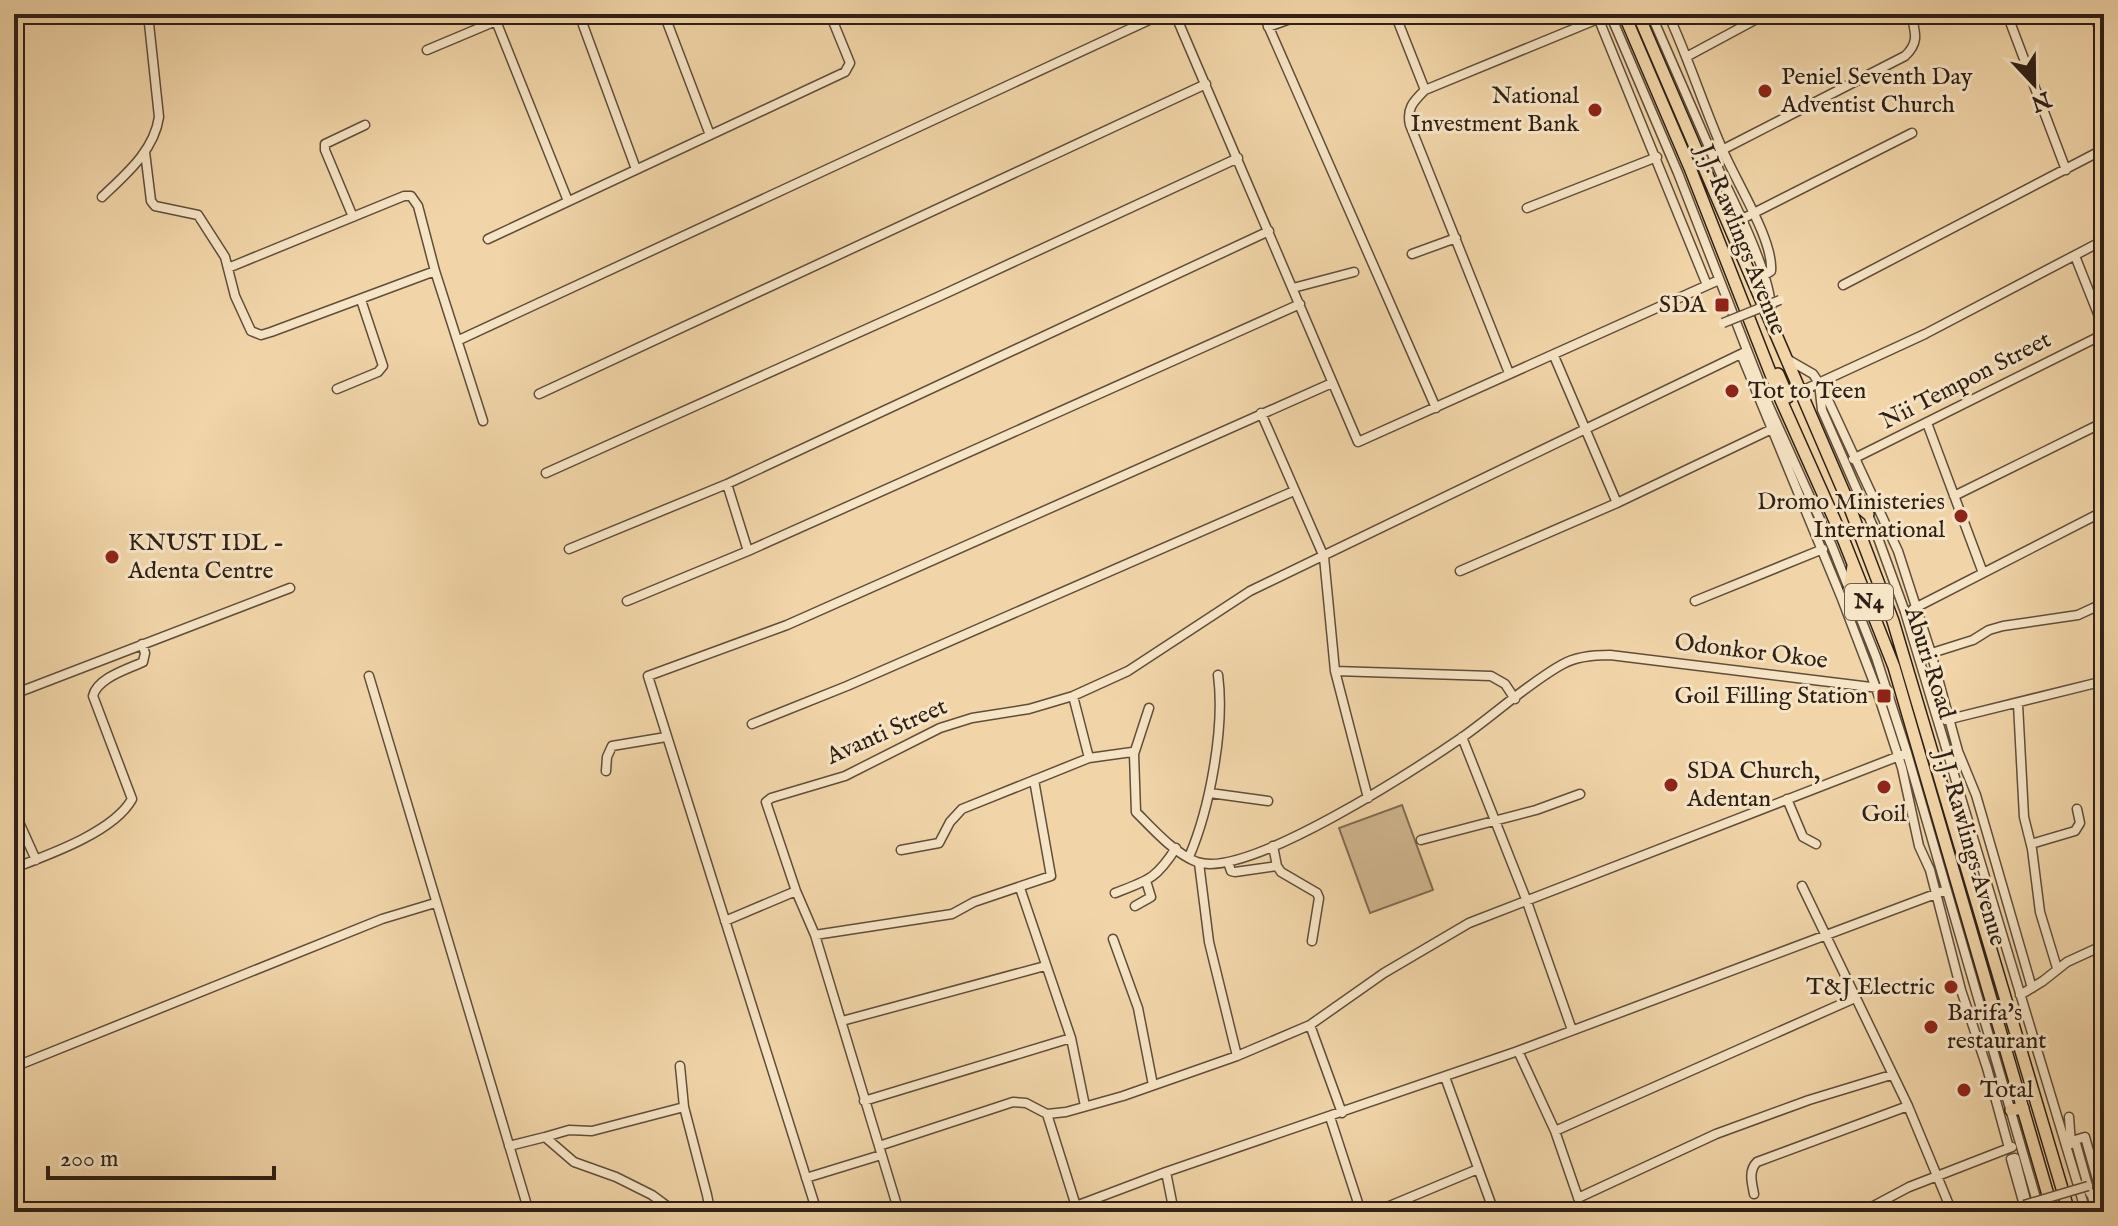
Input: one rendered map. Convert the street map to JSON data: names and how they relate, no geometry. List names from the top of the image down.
{
  "streets": {
    "highway": ["J.J. Rawlings Avenue", "N4", "Aburi Road"],
    "street": ["Nii Tempon Street", "Odonkor Okoe", "Avanti Street"]
  },
  "places": {
    "other": [
      "Peniel Seventh Day Adventist Church",
      "National Investment Bank",
      "Tot to Teen",
      "Dromo Ministeries International",
      "KNUST IDL - Adenta Centre",
      "SDA Church, Adentan",
      "Goil",
      "T&J Electric",
      "Barifa's restaurant",
      "Total"
    ],
    "transit": ["SDA", "Goil Filling Station"]
  },
  "scale_bar": "200 m",
  "north": "bottom"
}
